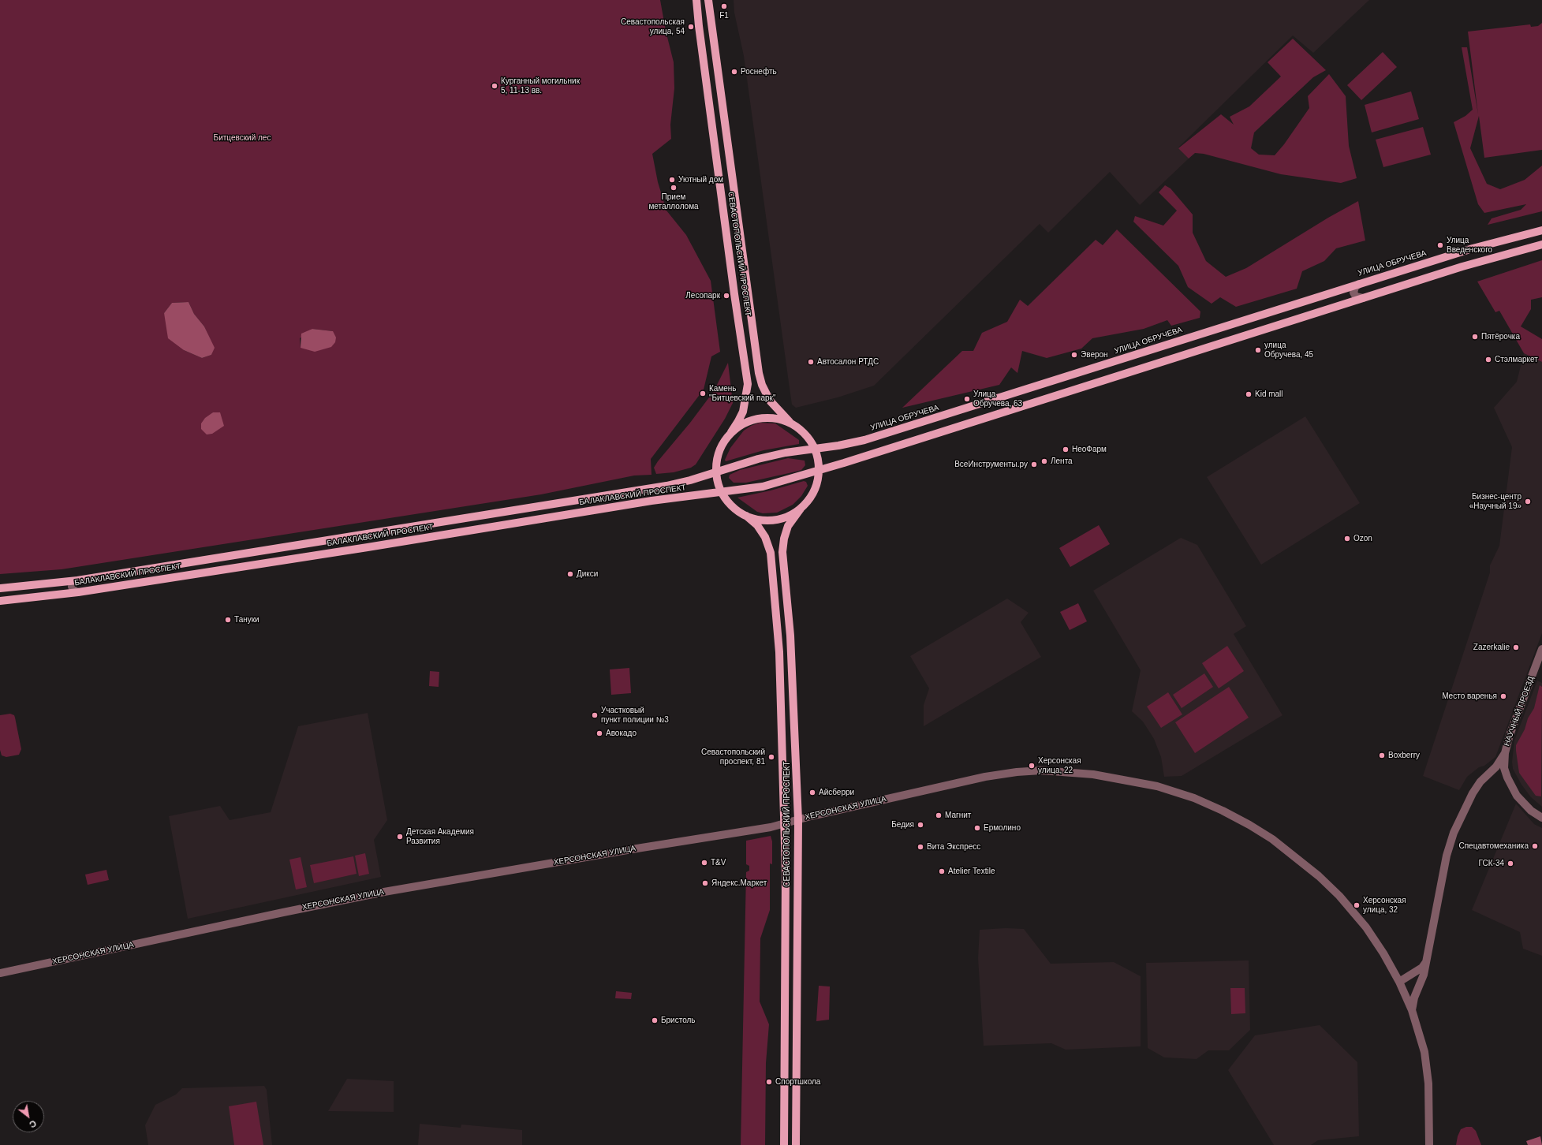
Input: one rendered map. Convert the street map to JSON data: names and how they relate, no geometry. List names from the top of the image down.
{
  "streets": {
    "main road": ["СЕВАСТОПОЛЬСКИЙ ПРОСПЕКТ", "УЛИЦА ОБРУЧЕВА", "БАЛАКЛАВСКИЙ ПРОСПЕКТ"],
    "street": ["НАУЧНЫЙ ПРОЕЗД", "ХЕРСОНСКАЯ УЛИЦА"]
  },
  "crossings": [
    ["СЕВАСТОПОЛЬСКИЙ ПРОСПЕКТ", "УЛИЦА ОБРУЧЕВА"],
    ["СЕВАСТОПОЛЬСКИЙ ПРОСПЕКТ", "БАЛАКЛАВСКИЙ ПРОСПЕКТ"],
    ["СЕВАСТОПОЛЬСКИЙ ПРОСПЕКТ", "ХЕРСОНСКАЯ УЛИЦА"],
    ["УЛИЦА ОБРУЧЕВА", "БАЛАКЛАВСКИЙ ПРОСПЕКТ"]
  ],
  "parks": ["Битцевский лес"],
  "places": [
    "F1",
    "Севастопольская улица, 54",
    "Роснефть",
    "Курганный могильник 5, 11-13 вв.",
    "Уютный дом",
    "Прием металлолома",
    "Улица Введенского",
    "Лесопарк",
    "Пятёрочка",
    "улица Обручева, 45",
    "Эверон",
    "Стэлмаркет",
    "Автосалон РТДС",
    "Камень \"Битцевский парк\"",
    "Kid mall",
    "Улица Обручева, 63",
    "НеоФарм",
    "Лента",
    "ВсеИнструменты.ру",
    "Бизнес-центр «Научный 19»",
    "Ozon",
    "Дикси",
    "Тануки",
    "Zazerkalie",
    "Место варенья",
    "Участковый пункт полиции №3",
    "Авокадо",
    "Boxberry",
    "Севастопольский проспект, 81",
    "Херсонская улица, 22",
    "Айсберри",
    "Магнит",
    "Бедия",
    "Ермолино",
    "Детская Академия Развития",
    "Спецавтомеханика",
    "Вита Экспресс",
    "T&V",
    "ГСК-34",
    "Atelier Textile",
    "Яндекс.Маркет",
    "Херсонская улица, 32",
    "Бристоль",
    "Спортшкола"
  ],
  "north": "bottom right"
}
